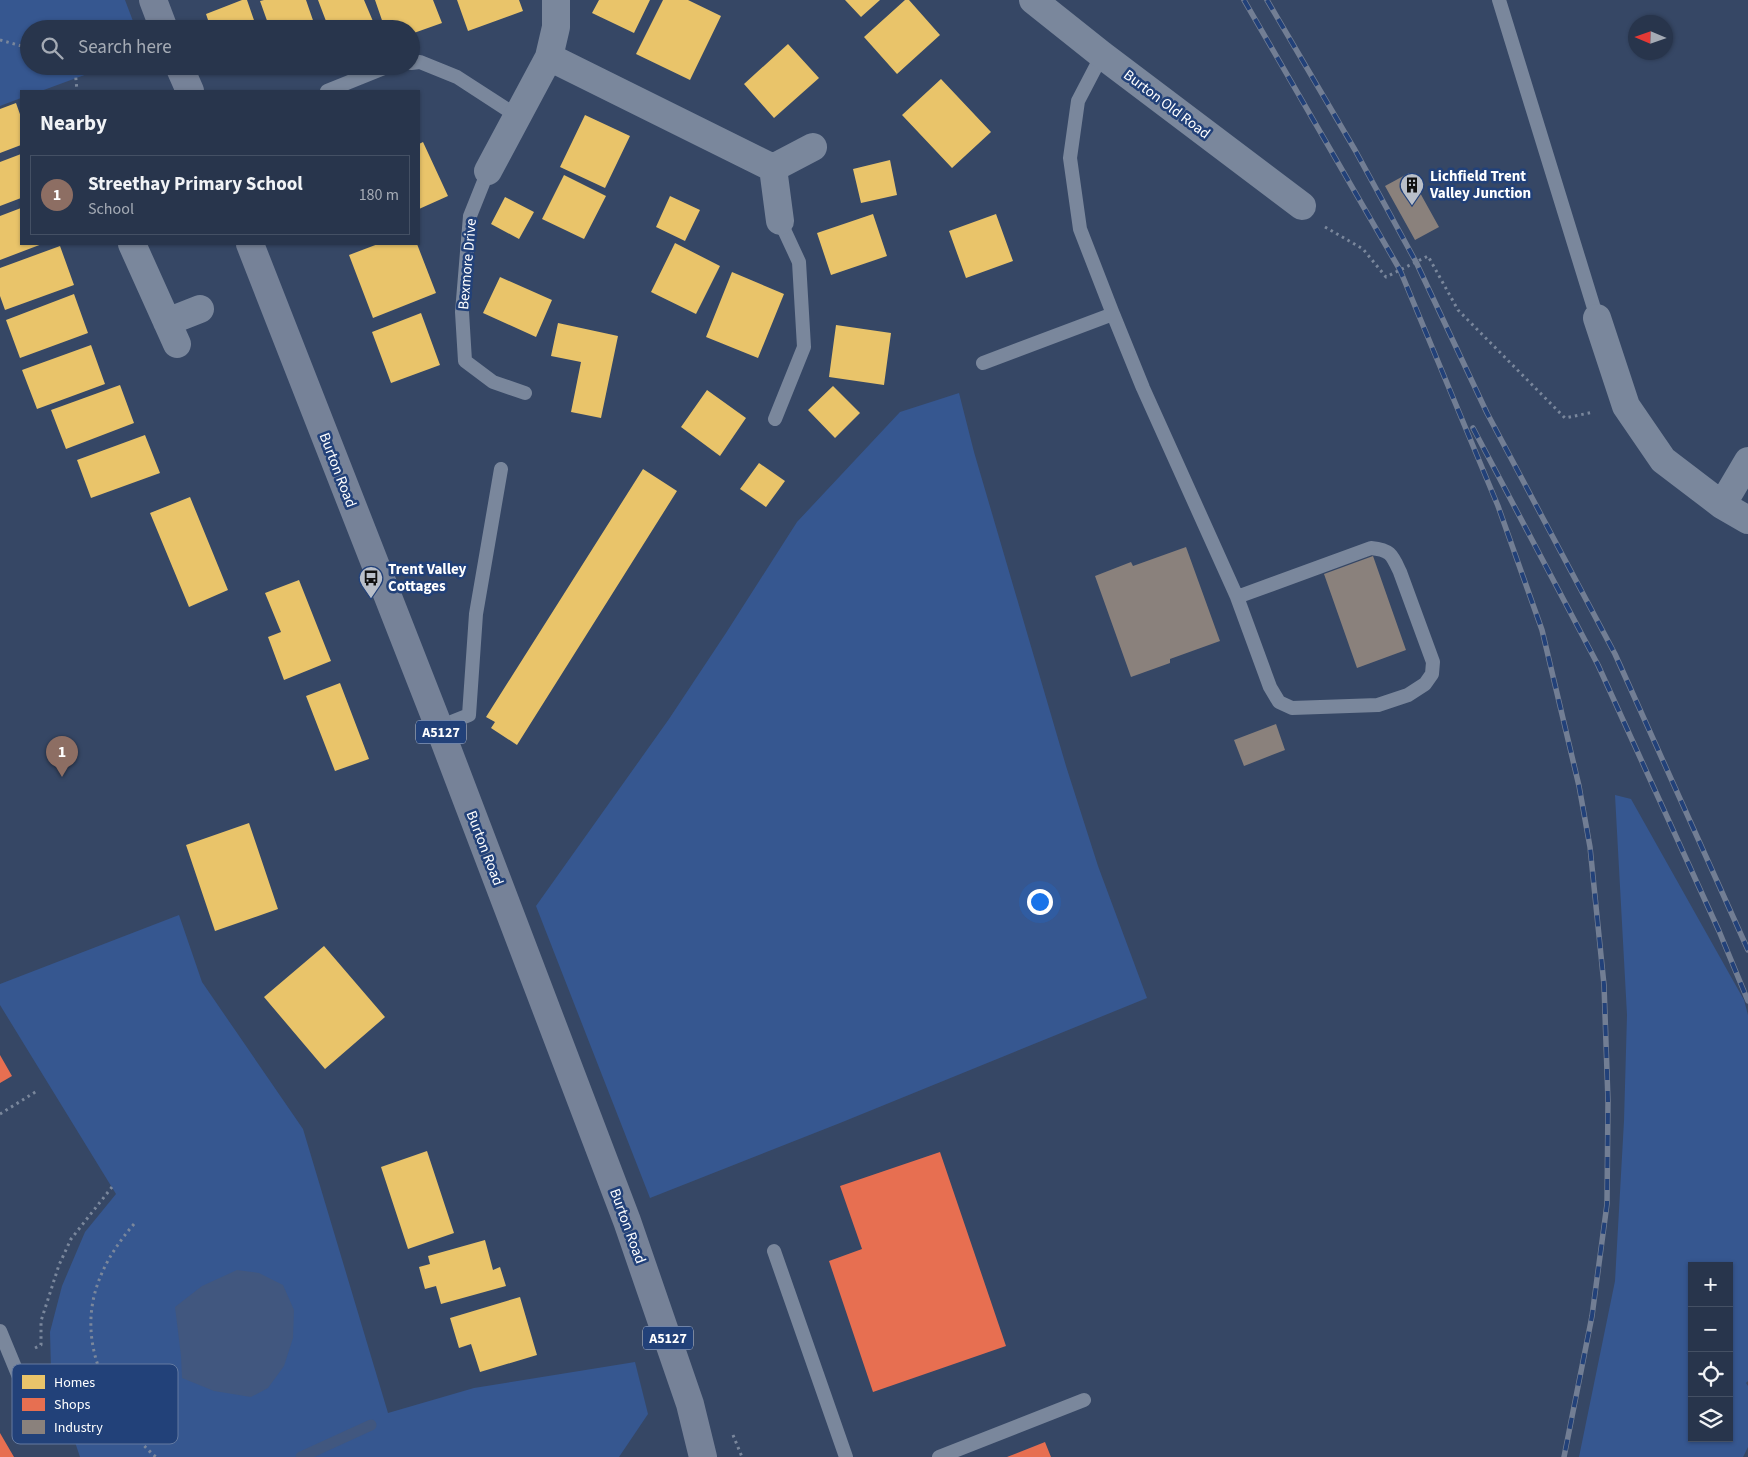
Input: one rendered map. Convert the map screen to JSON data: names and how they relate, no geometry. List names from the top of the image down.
{
  "streets": {
    "highway": ["Burton Road", "A5127"],
    "street": ["Burton Old Road", "Bexmore Drive"]
  },
  "places": {
    "building": ["Lichfield Trent Valley Junction"],
    "bus stop": ["Trent Valley Cottages"]
  },
  "legend": ["Homes", "Shops", "Industry"],
  "north": "left",
  "page": {
    "search": "Search here",
    "heading": "Nearby",
    "list": [
      {
        "mark": "1",
        "name": "Streethay Primary School",
        "note": "School",
        "value": "180 m"
      }
    ],
    "pins": "1",
    "map_buttons": ["+", "−"]
  }
}
